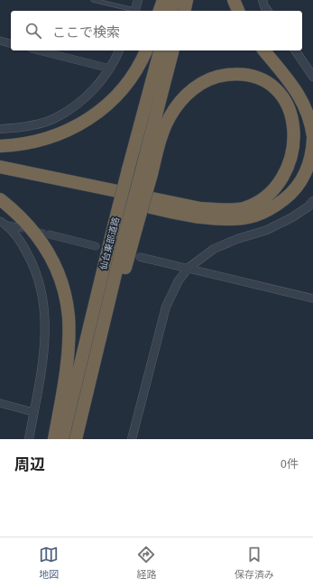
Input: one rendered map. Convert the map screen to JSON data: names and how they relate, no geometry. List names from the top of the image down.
{
  "streets": {
    "highway": ["仙台東部道路"]
  },
  "page": {
    "search": "ここで検索",
    "heading": ["周辺", "0件"],
    "nav": ["地図", "経路", "保存済み"]
  }
}
